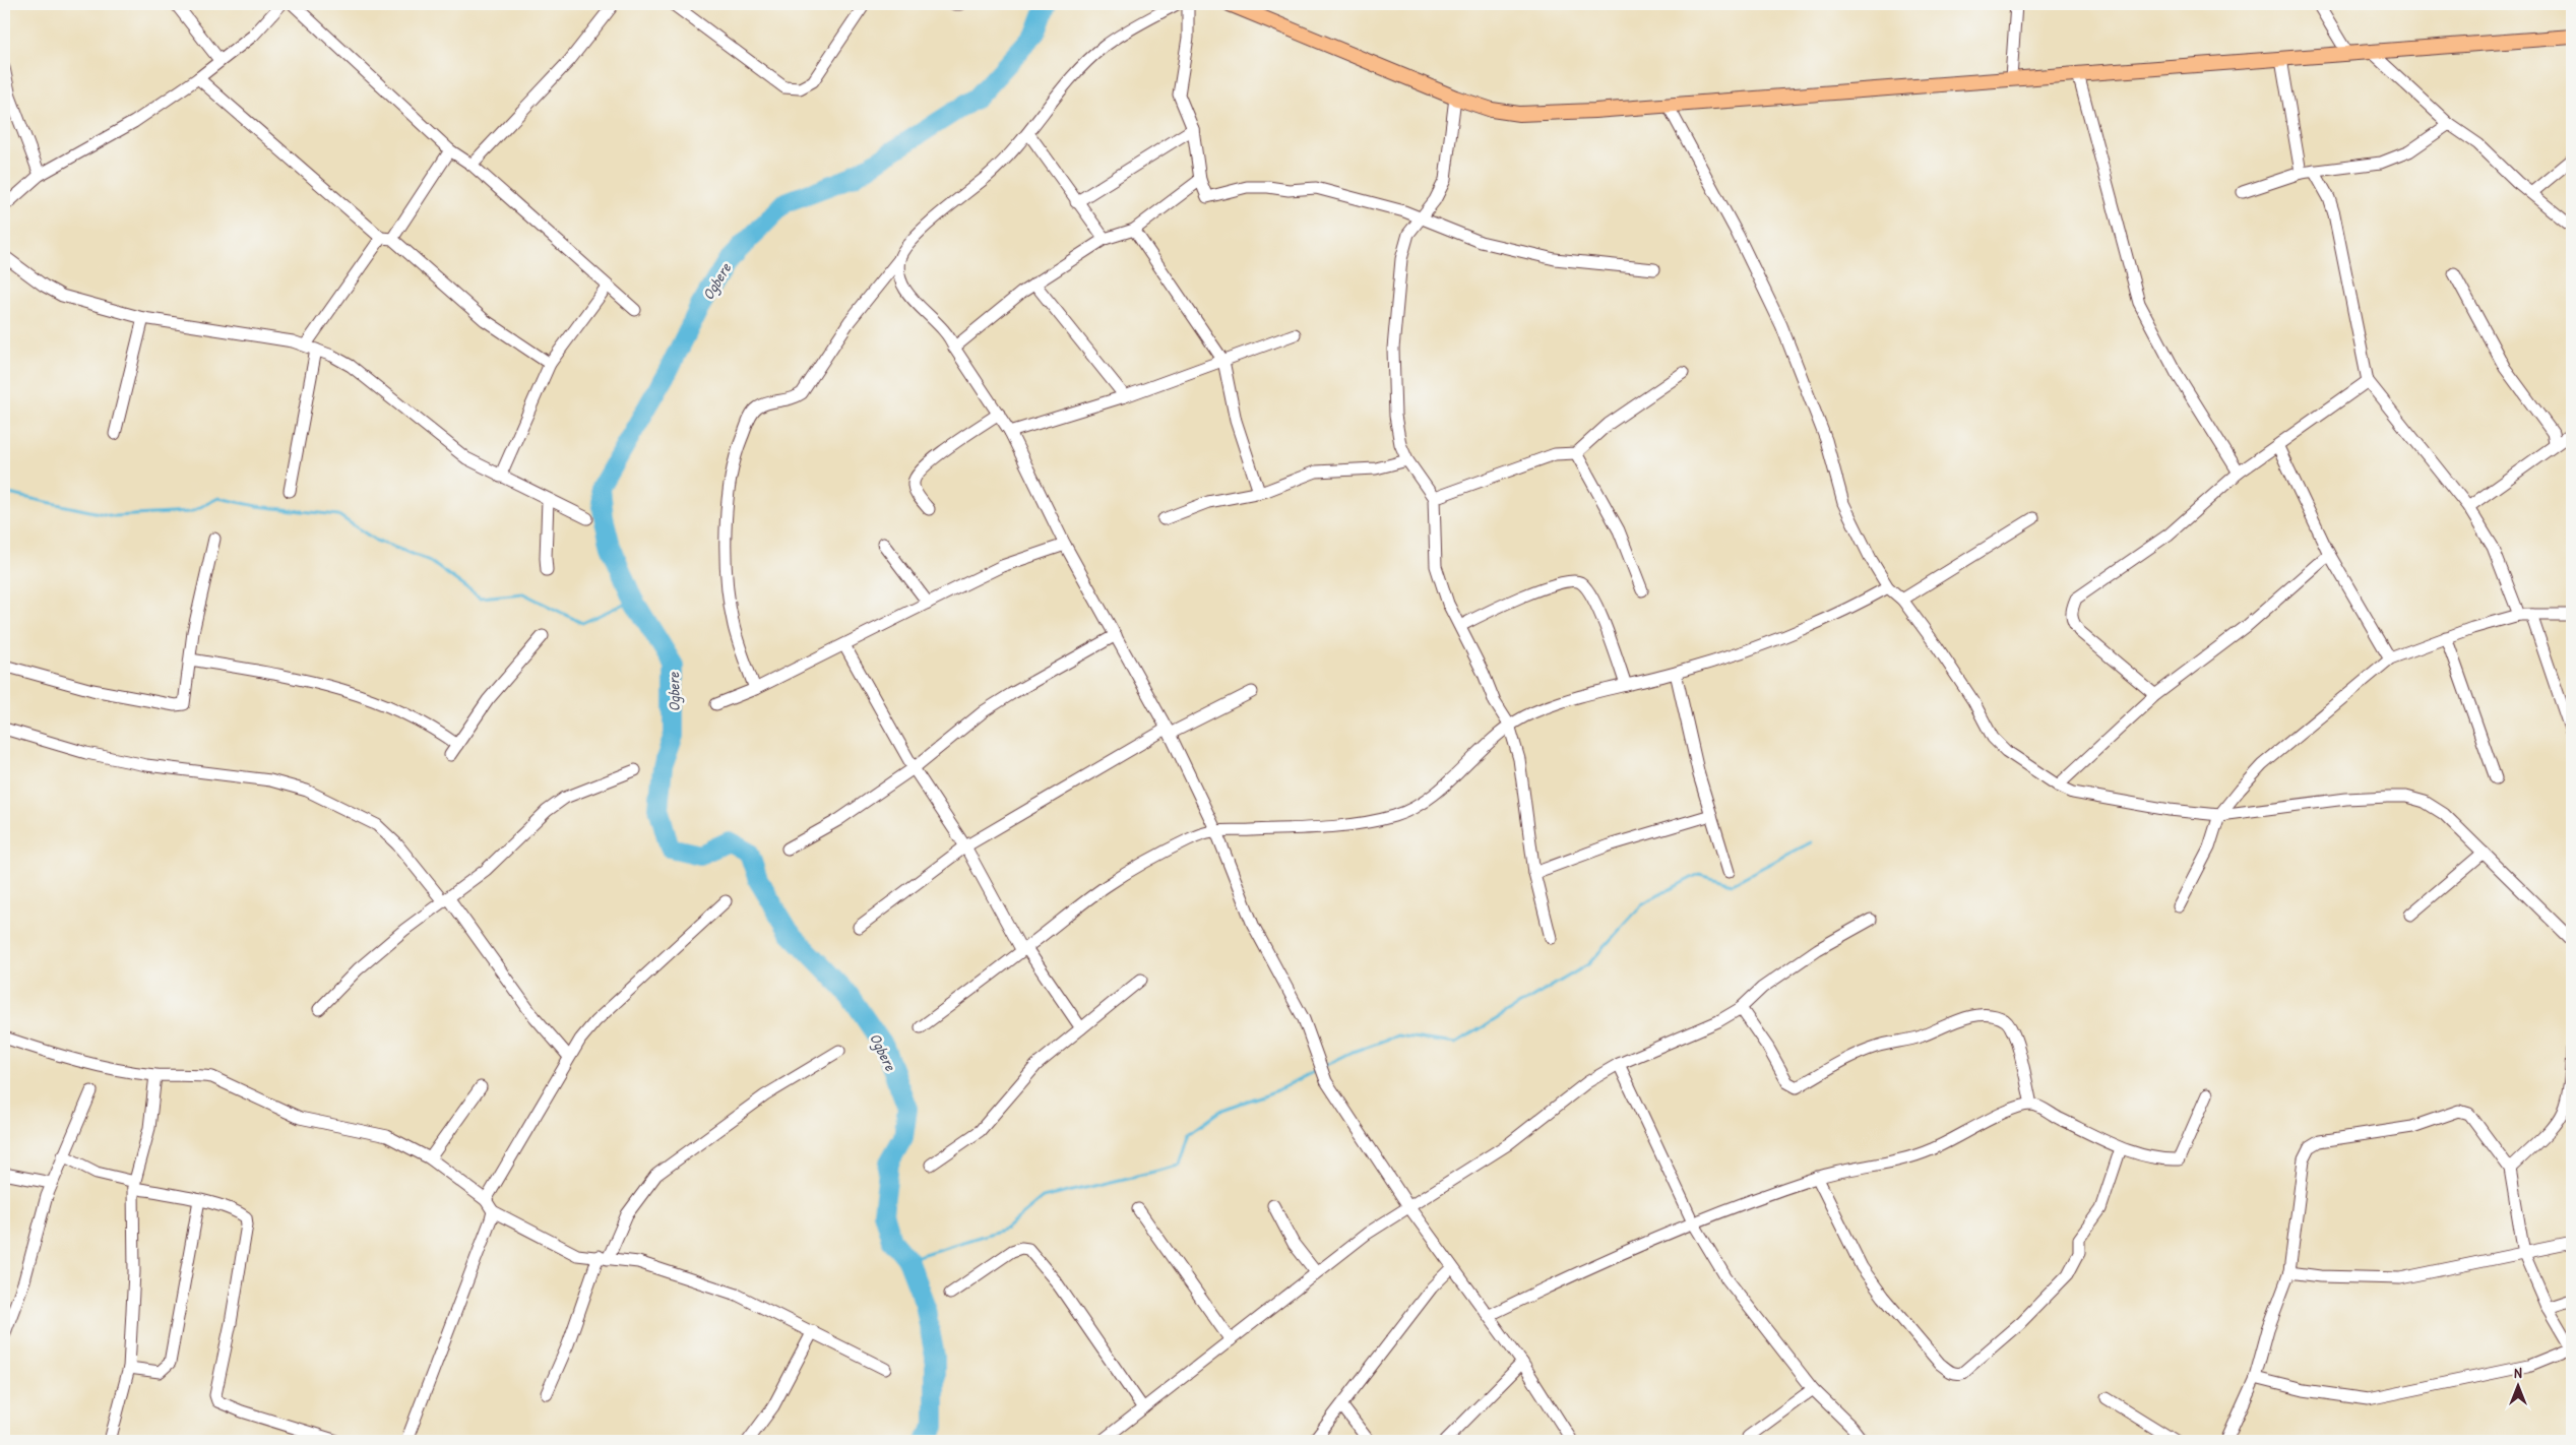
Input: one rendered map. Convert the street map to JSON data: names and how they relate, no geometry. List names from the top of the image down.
{
  "water": ["Ogbere"],
  "north": "top"
}
